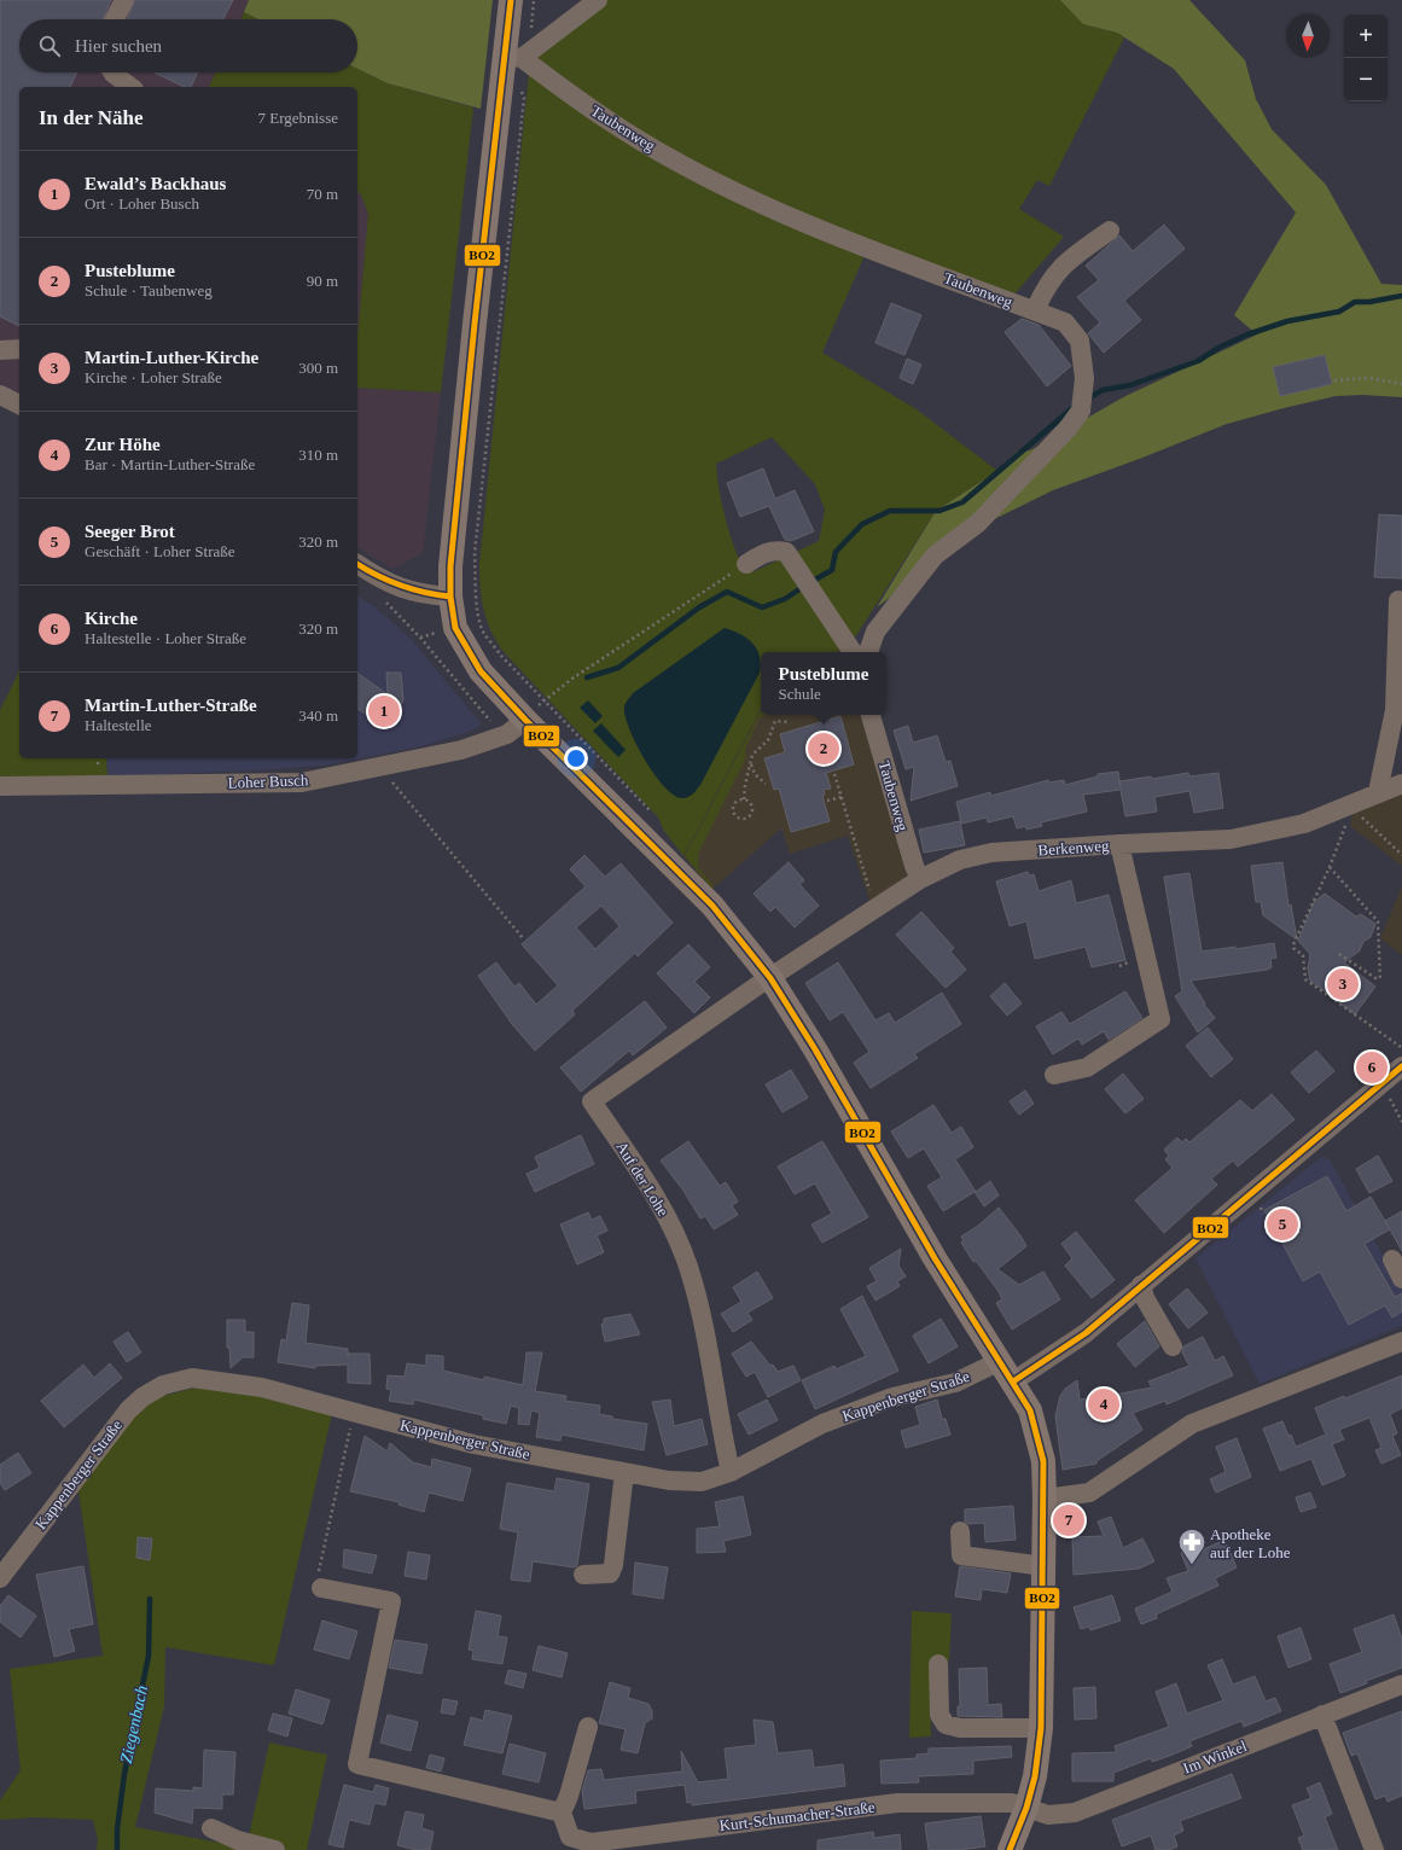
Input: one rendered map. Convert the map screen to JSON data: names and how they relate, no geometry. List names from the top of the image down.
{
  "streets": {
    "street": [
      "Taubenweg",
      "Loher Busch",
      "Berkenweg",
      "Auf der Lohe",
      "Kappenberger Straße",
      "Im Winkel",
      "Kurt-Schumacher-Straße"
    ]
  },
  "crossings": [
    ["Taubenweg", "Berkenweg"],
    ["Berkenweg", "Auf der Lohe"],
    ["Auf der Lohe", "Kappenberger Straße"],
    ["Im Winkel", "Kurt-Schumacher-Straße"]
  ],
  "water": ["Ziegenbach"],
  "places": {
    "pharmacy": ["Apotheke auf der Lohe"]
  },
  "lines": ["transit line BO2"],
  "north": "bottom",
  "page": {
    "map_buttons": ["+", "−"],
    "search": "Hier suchen",
    "heading": ["In der Nähe", "7 Ergebnisse"],
    "list": [
      {
        "mark": "1",
        "name": "Ewald’s Backhaus",
        "note": "Ort · Loher Busch",
        "value": "70 m"
      },
      {
        "mark": "2",
        "name": "Pusteblume",
        "note": "Schule · Taubenweg",
        "value": "90 m"
      },
      {
        "mark": "3",
        "name": "Martin-Luther-Kirche",
        "note": "Kirche · Loher Straße",
        "value": "300 m"
      },
      {
        "mark": "4",
        "name": "Zur Höhe",
        "note": "Bar · Martin-Luther-Straße",
        "value": "310 m"
      },
      {
        "mark": "5",
        "name": "Seeger Brot",
        "note": "Geschäft · Loher Straße",
        "value": "320 m"
      },
      {
        "mark": "6",
        "name": "Kirche",
        "note": "Haltestelle · Loher Straße",
        "value": "320 m"
      },
      {
        "mark": "7",
        "name": "Martin-Luther-Straße",
        "note": "Haltestelle",
        "value": "340 m"
      }
    ],
    "popup": ["Pusteblume", "Schule"],
    "pins": [
      "1",
      "2",
      "3",
      "6",
      "5",
      "4",
      "7"
    ]
  }
}
